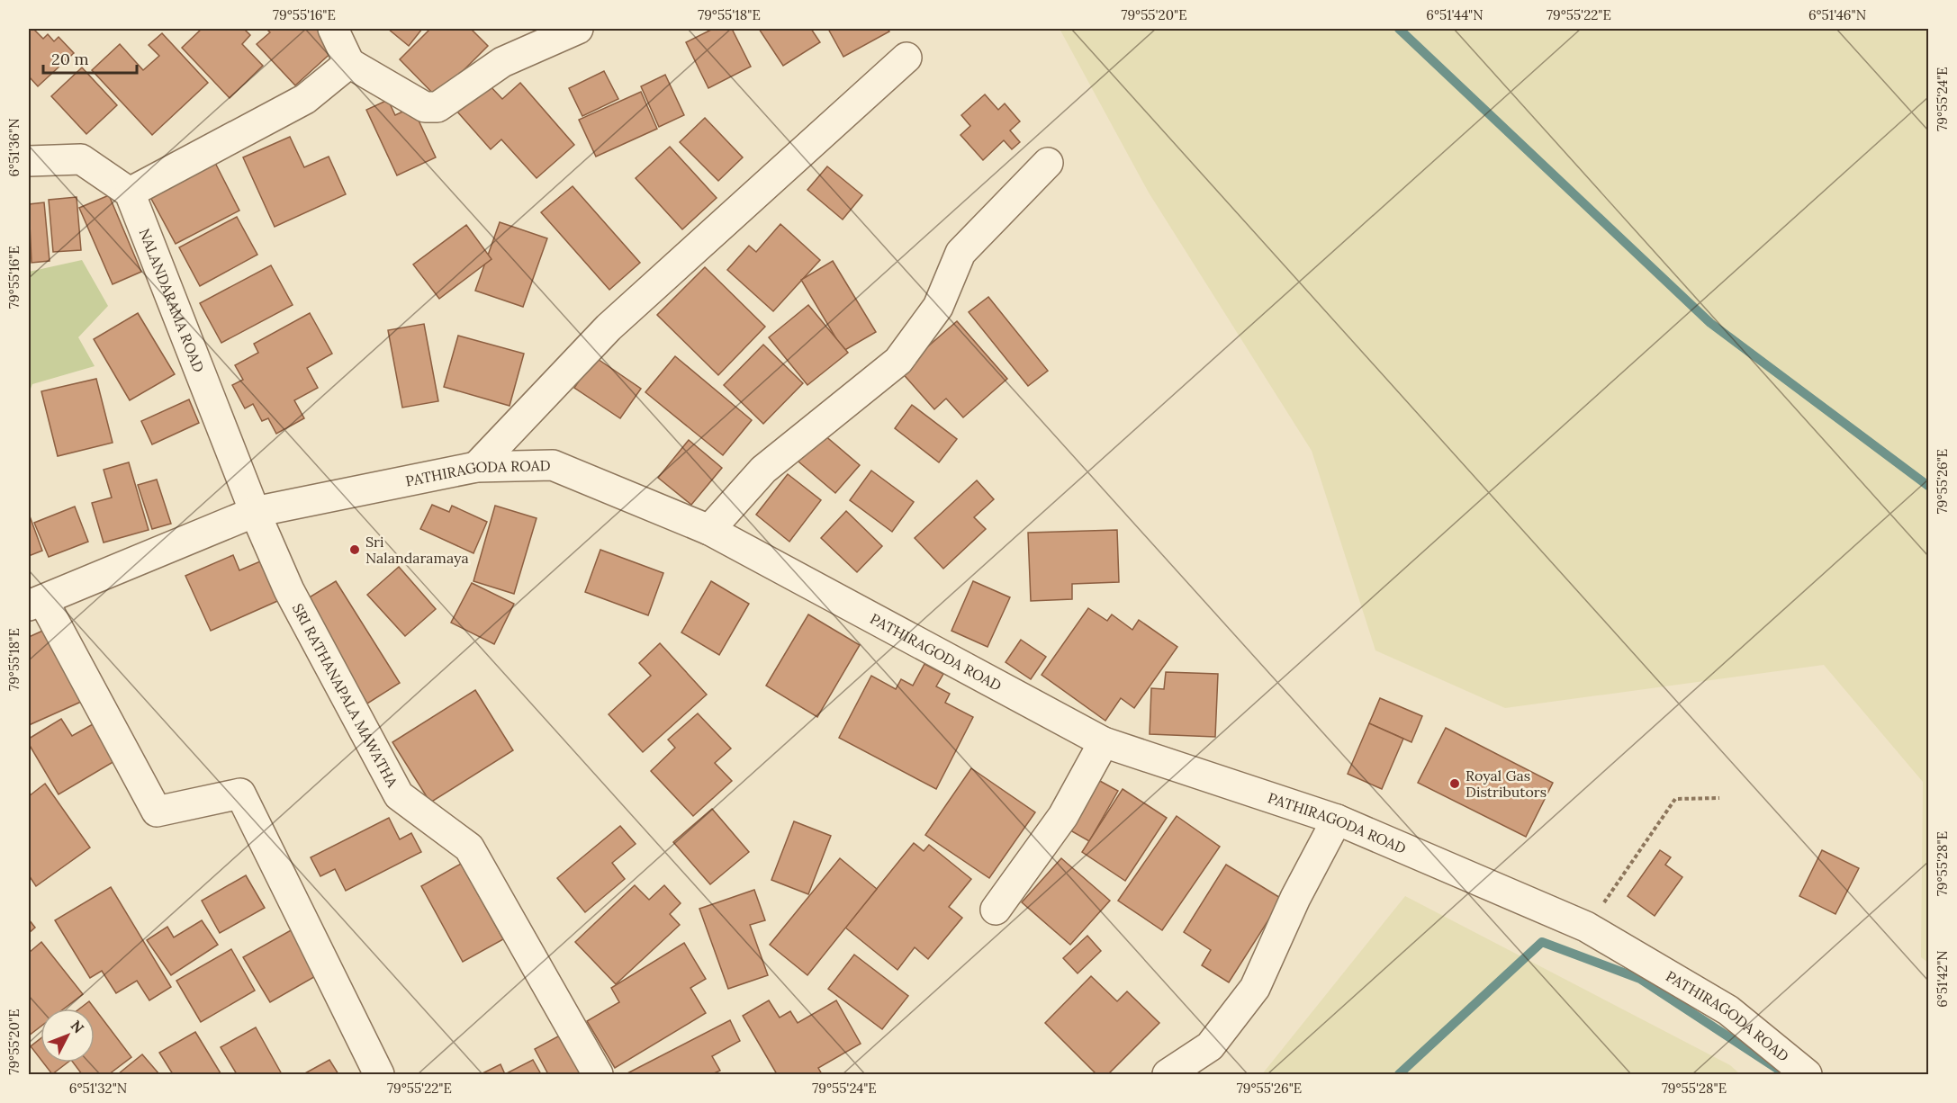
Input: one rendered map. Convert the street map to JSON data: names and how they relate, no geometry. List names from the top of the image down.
{
  "streets": {
    "street": ["NALANDARAMA ROAD", "PATHIRAGODA ROAD", "SRI RATHANAPALA MAWATHA"]
  },
  "crossings": [
    ["NALANDARAMA ROAD", "PATHIRAGODA ROAD"],
    ["NALANDARAMA ROAD", "SRI RATHANAPALA MAWATHA"],
    ["PATHIRAGODA ROAD", "SRI RATHANAPALA MAWATHA"]
  ],
  "places": ["Sri Nalandaramaya", "Royal Gas Distributors"],
  "scale_bar": "20 m",
  "north": "top right",
  "coordinates": [
    "79°55'16\"E",
    "79°55'18\"E",
    "79°55'20\"E",
    "6°51'44\"N",
    "79°55'22\"E",
    "6°51'46\"N",
    "79°55'24\"E",
    "6°51'36\"N",
    "79°55'26\"E",
    "79°55'28\"E",
    "6°51'42\"N",
    "6°51'32\"N"
  ]
}
